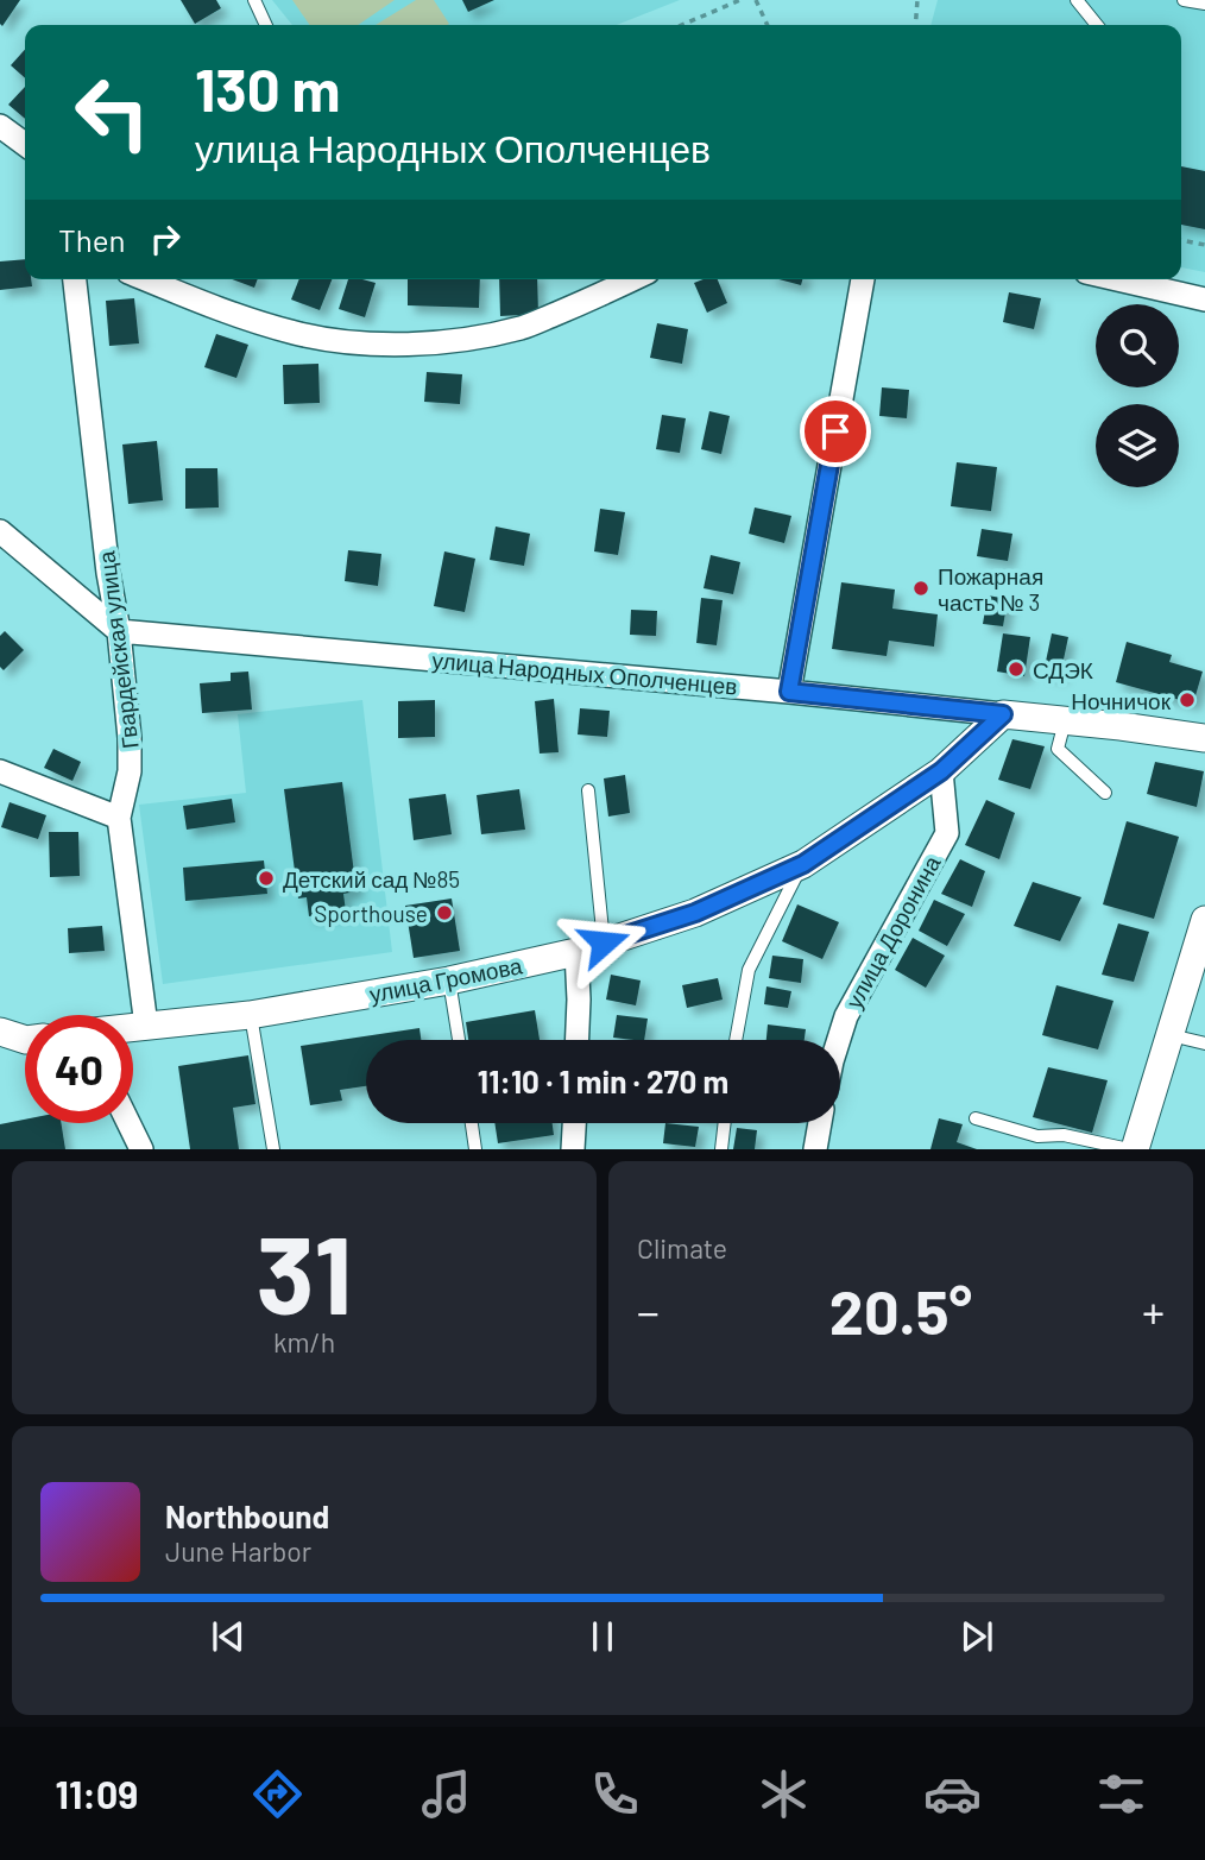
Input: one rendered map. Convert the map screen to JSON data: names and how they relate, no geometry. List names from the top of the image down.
{
  "streets": {
    "street": [
      "Гвардейская улица",
      "улица Народных Ополченцев",
      "улица Доронина",
      "улица Громова"
    ]
  },
  "crossings": [
    ["Гвардейская улица", "улица Народных Ополченцев"],
    ["Гвардейская улица", "улица Громова"],
    ["улица Народных Ополченцев", "улица Громова"],
    ["улица Доронина", "улица Громова"]
  ],
  "places": [
    "Пожарная часть № 3",
    "СДЭК",
    "Ночничок",
    "Детский сад №85",
    "Sporthouse"
  ],
  "page": {
    "turn": ["130 m", "улица Народных Ополченцев"],
    "then": "Then",
    "limit": "40",
    "trip": "11:10 · 1 min · 270 m",
    "tile": [
      ["31", "km/h"],
      "Climate"
    ],
    "heat": ["−", "20.5°", "+"],
    "song": ["Northbound", "June Harbor"],
    "tabs": "11:09"
  }
}
